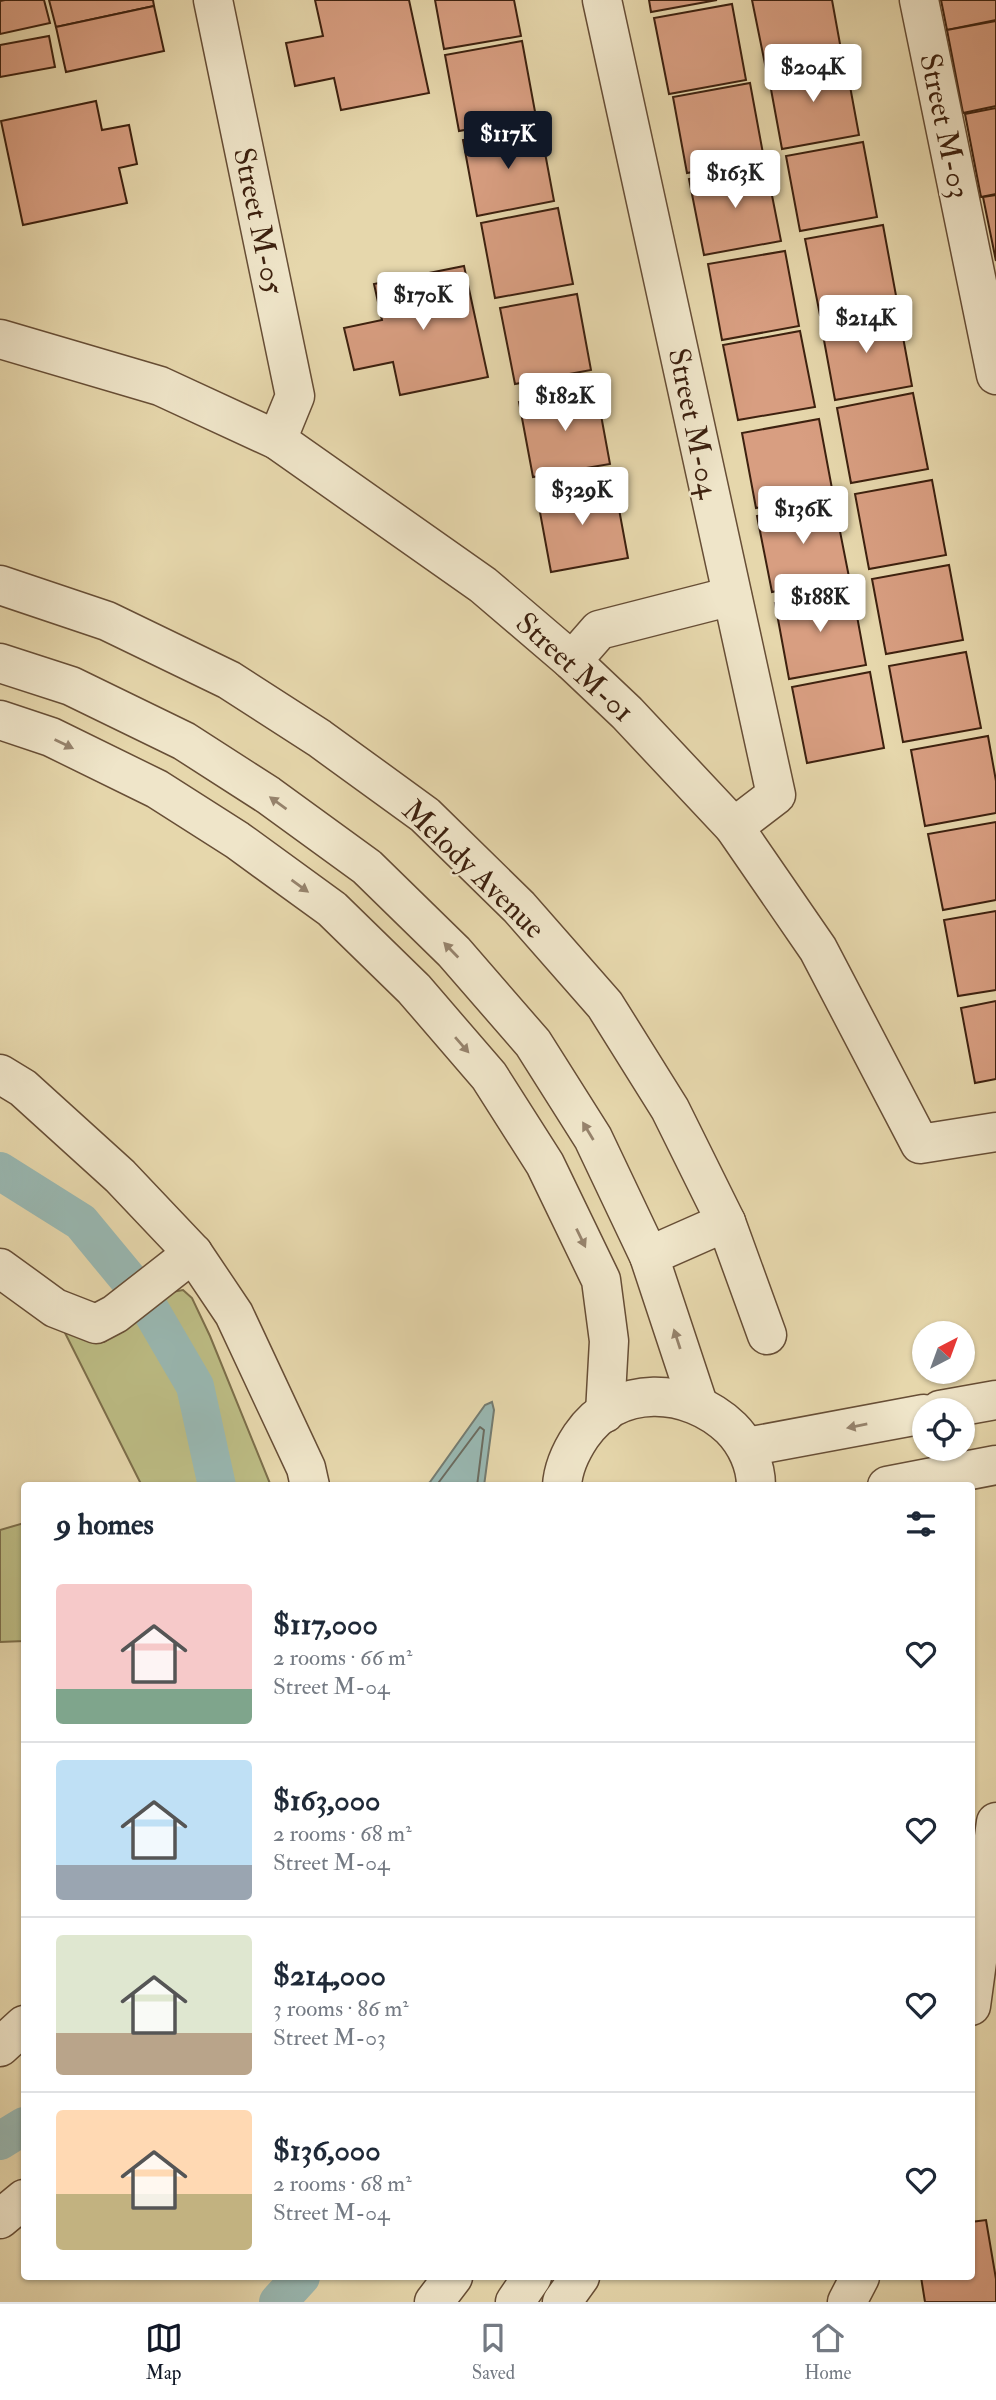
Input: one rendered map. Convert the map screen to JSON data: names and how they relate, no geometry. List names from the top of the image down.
{
  "streets": {
    "street": [
      "Street M-03",
      "Street M-05",
      "Street M-04",
      "Street M-01",
      "Melody Avenue"
    ]
  },
  "crossings": [
    ["Street M-05", "Street M-01"],
    ["Street M-04", "Street M-01"]
  ],
  "north": "top right",
  "page": {
    "price": [
      "$204K",
      "$117K",
      "$163K",
      "$170K",
      "$214K",
      "$182K",
      "$329K",
      "$136K",
      "$188K"
    ],
    "heading": "9 homes",
    "list": [
      {
        "name": "$117,000",
        "note": "2 rooms · 66 m² · Street M-04"
      },
      {
        "name": "$163,000",
        "note": "2 rooms · 68 m² · Street M-04"
      },
      {
        "name": "$214,000",
        "note": "3 rooms · 86 m² · Street M-03"
      },
      {
        "name": "$136,000",
        "note": "2 rooms · 68 m² · Street M-04"
      }
    ],
    "tabs": ["Map", "Saved", "Home"]
  }
}
